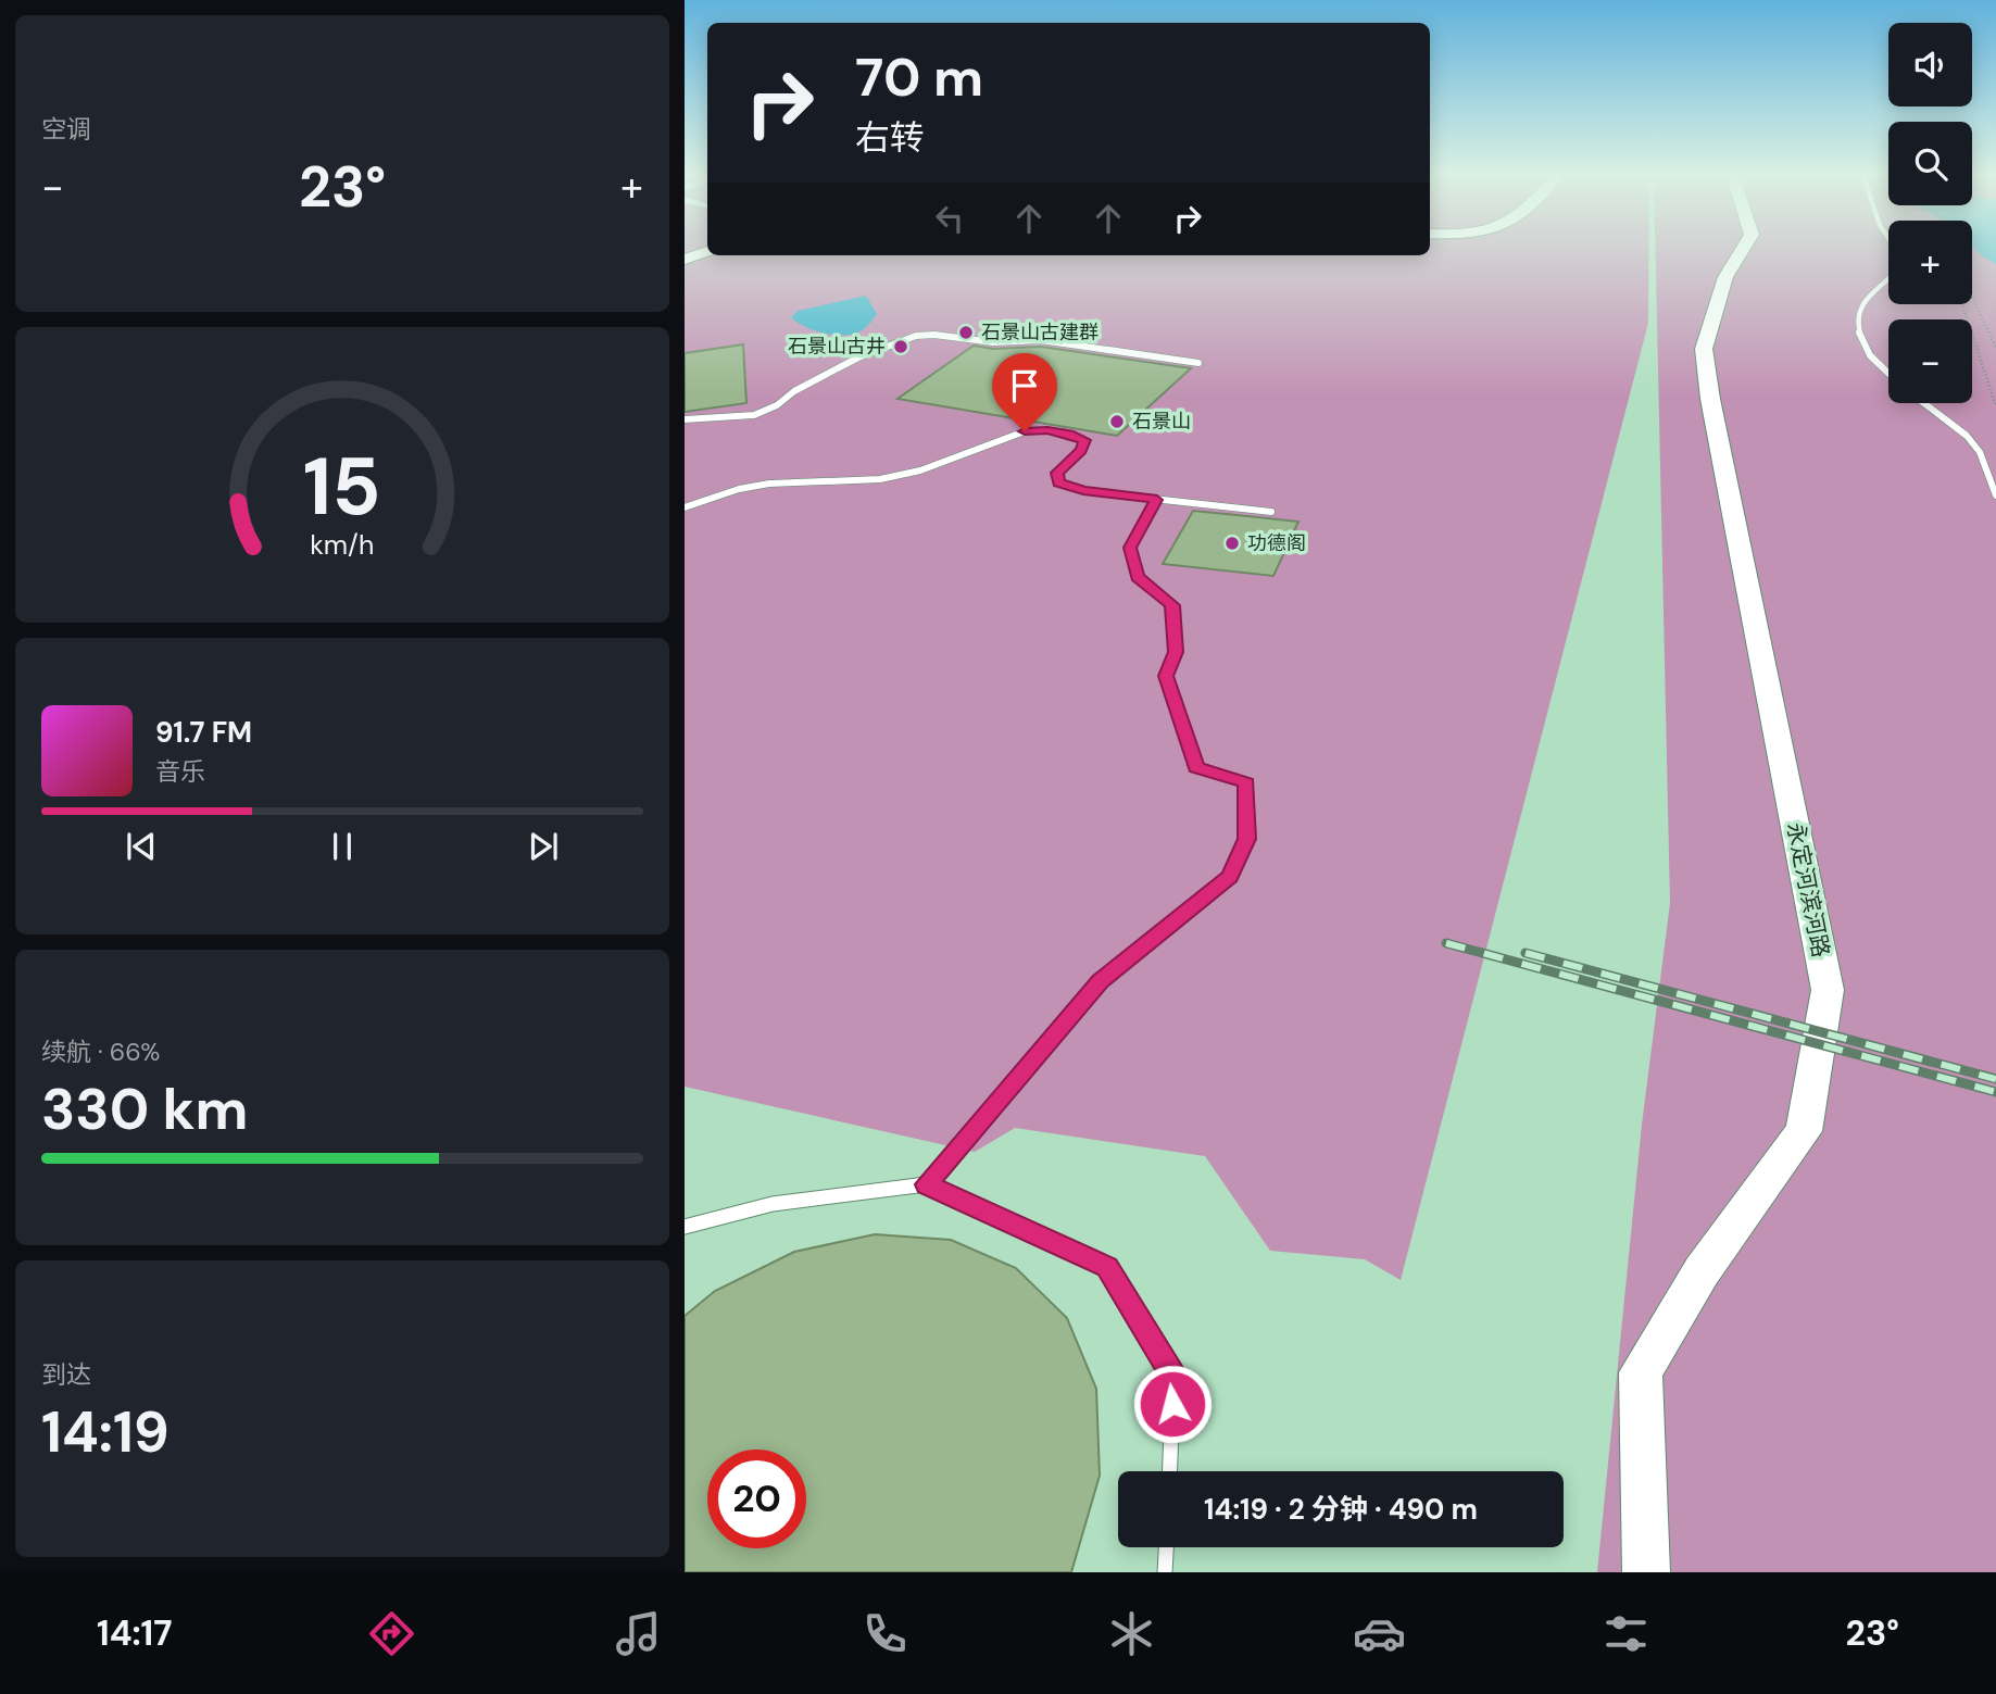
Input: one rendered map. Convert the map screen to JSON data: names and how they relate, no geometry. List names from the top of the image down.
{
  "streets": {
    "street": ["永定河滨河路"]
  },
  "places": [
    "石景山古建群",
    "石景山古井",
    "石景山",
    "功德阁"
  ],
  "page": {
    "tile": [
      "空调",
      ["续航 · 66%", "330 km"],
      ["到达", "14:19"]
    ],
    "map_buttons": ["+", "−"],
    "turn": ["70 m", "右转"],
    "heat": ["−", "23°", "+"],
    "song": ["91.7 FM", "音乐"],
    "limit": "20",
    "trip": "14:19 · 2 分钟 · 490 m",
    "tabs": ["14:17", "23°"],
    "gauge": ["15", "km/h"]
  }
}
